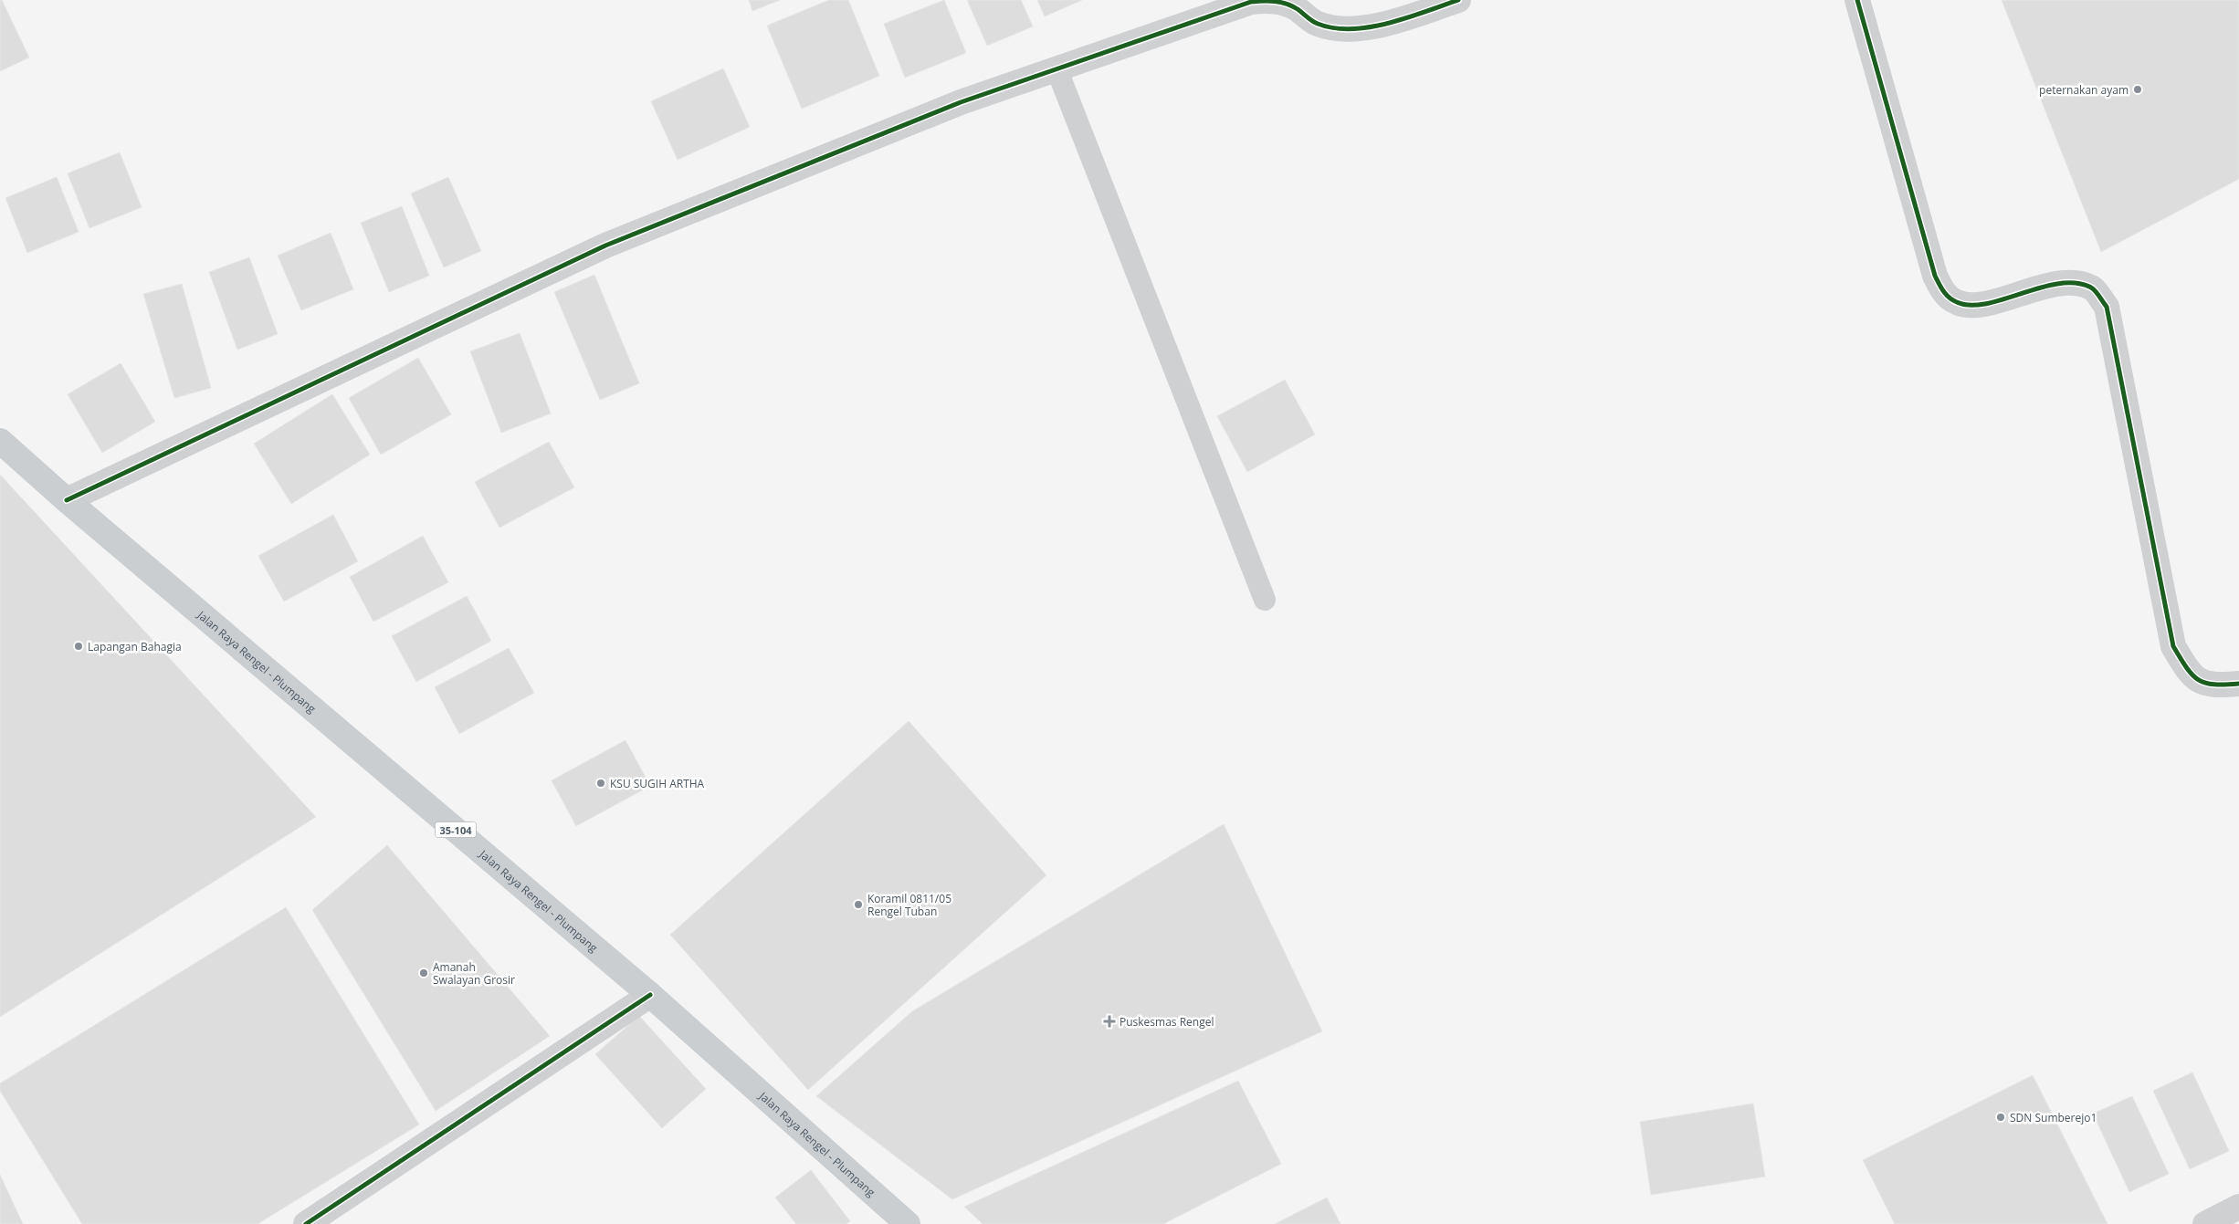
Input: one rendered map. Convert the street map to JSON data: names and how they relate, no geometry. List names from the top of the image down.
{
  "streets": {
    "main road": ["Jalan Raya Rengel - Plumpang", "35-104"]
  },
  "places": {
    "other": [
      "peternakan ayam",
      "Lapangan Bahagia",
      "KSU SUGIH ARTHA",
      "Koramil 0811/05 Rengel Tuban",
      "Amanah Swalayan Grosir",
      "SDN Sumberejo1"
    ],
    "health": ["Puskesmas Rengel"]
  }
}
